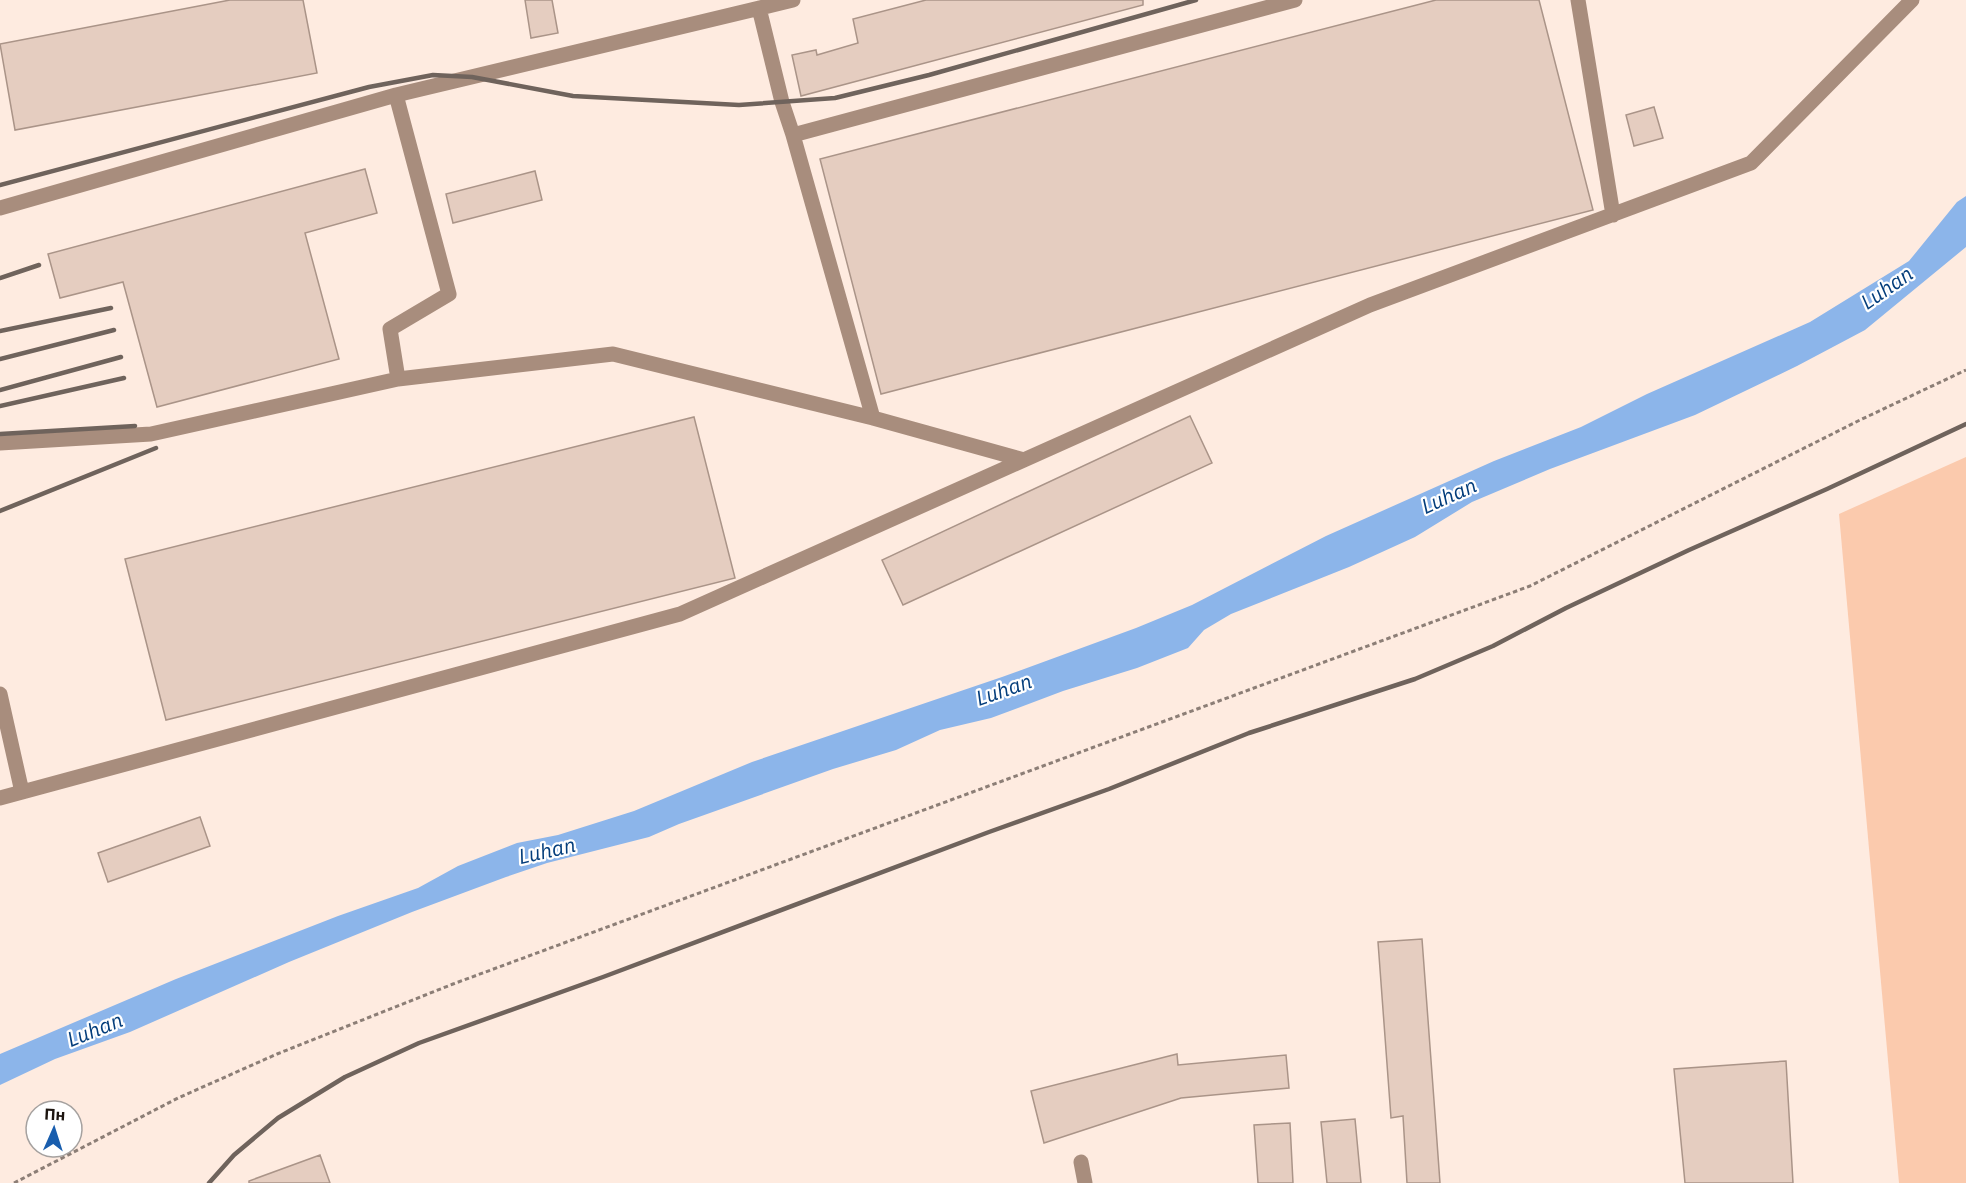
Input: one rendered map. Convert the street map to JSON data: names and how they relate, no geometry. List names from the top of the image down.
{
  "water": ["Luhan"],
  "north": "top"
}
